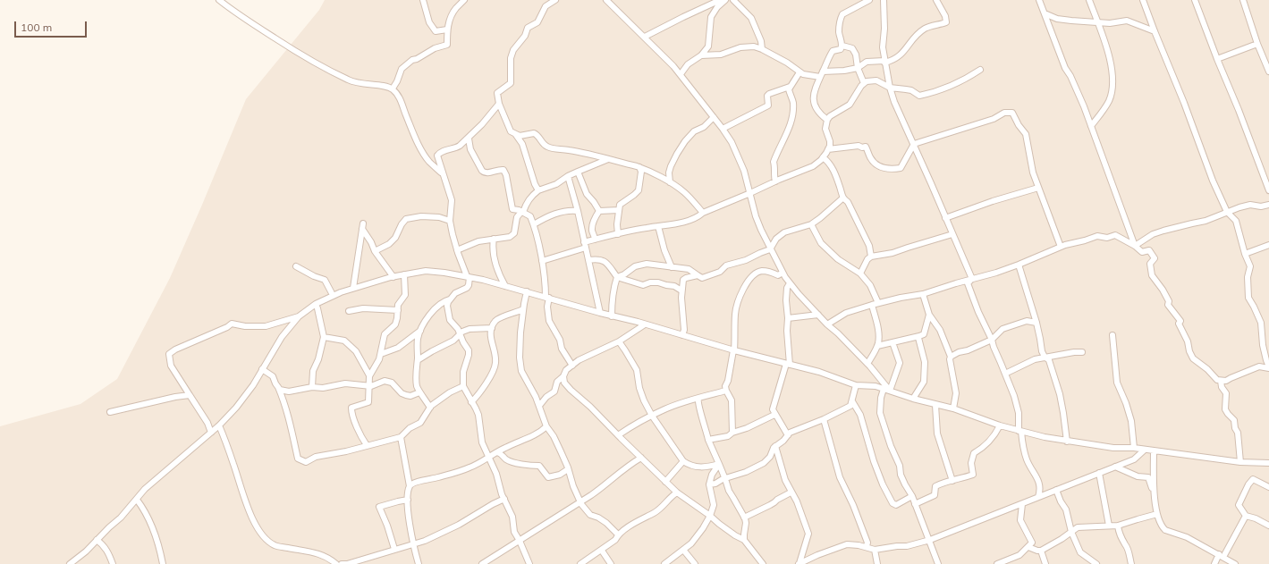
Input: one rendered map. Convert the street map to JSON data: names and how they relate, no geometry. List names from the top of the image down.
{
  "scale_bar": "100 m"
}
